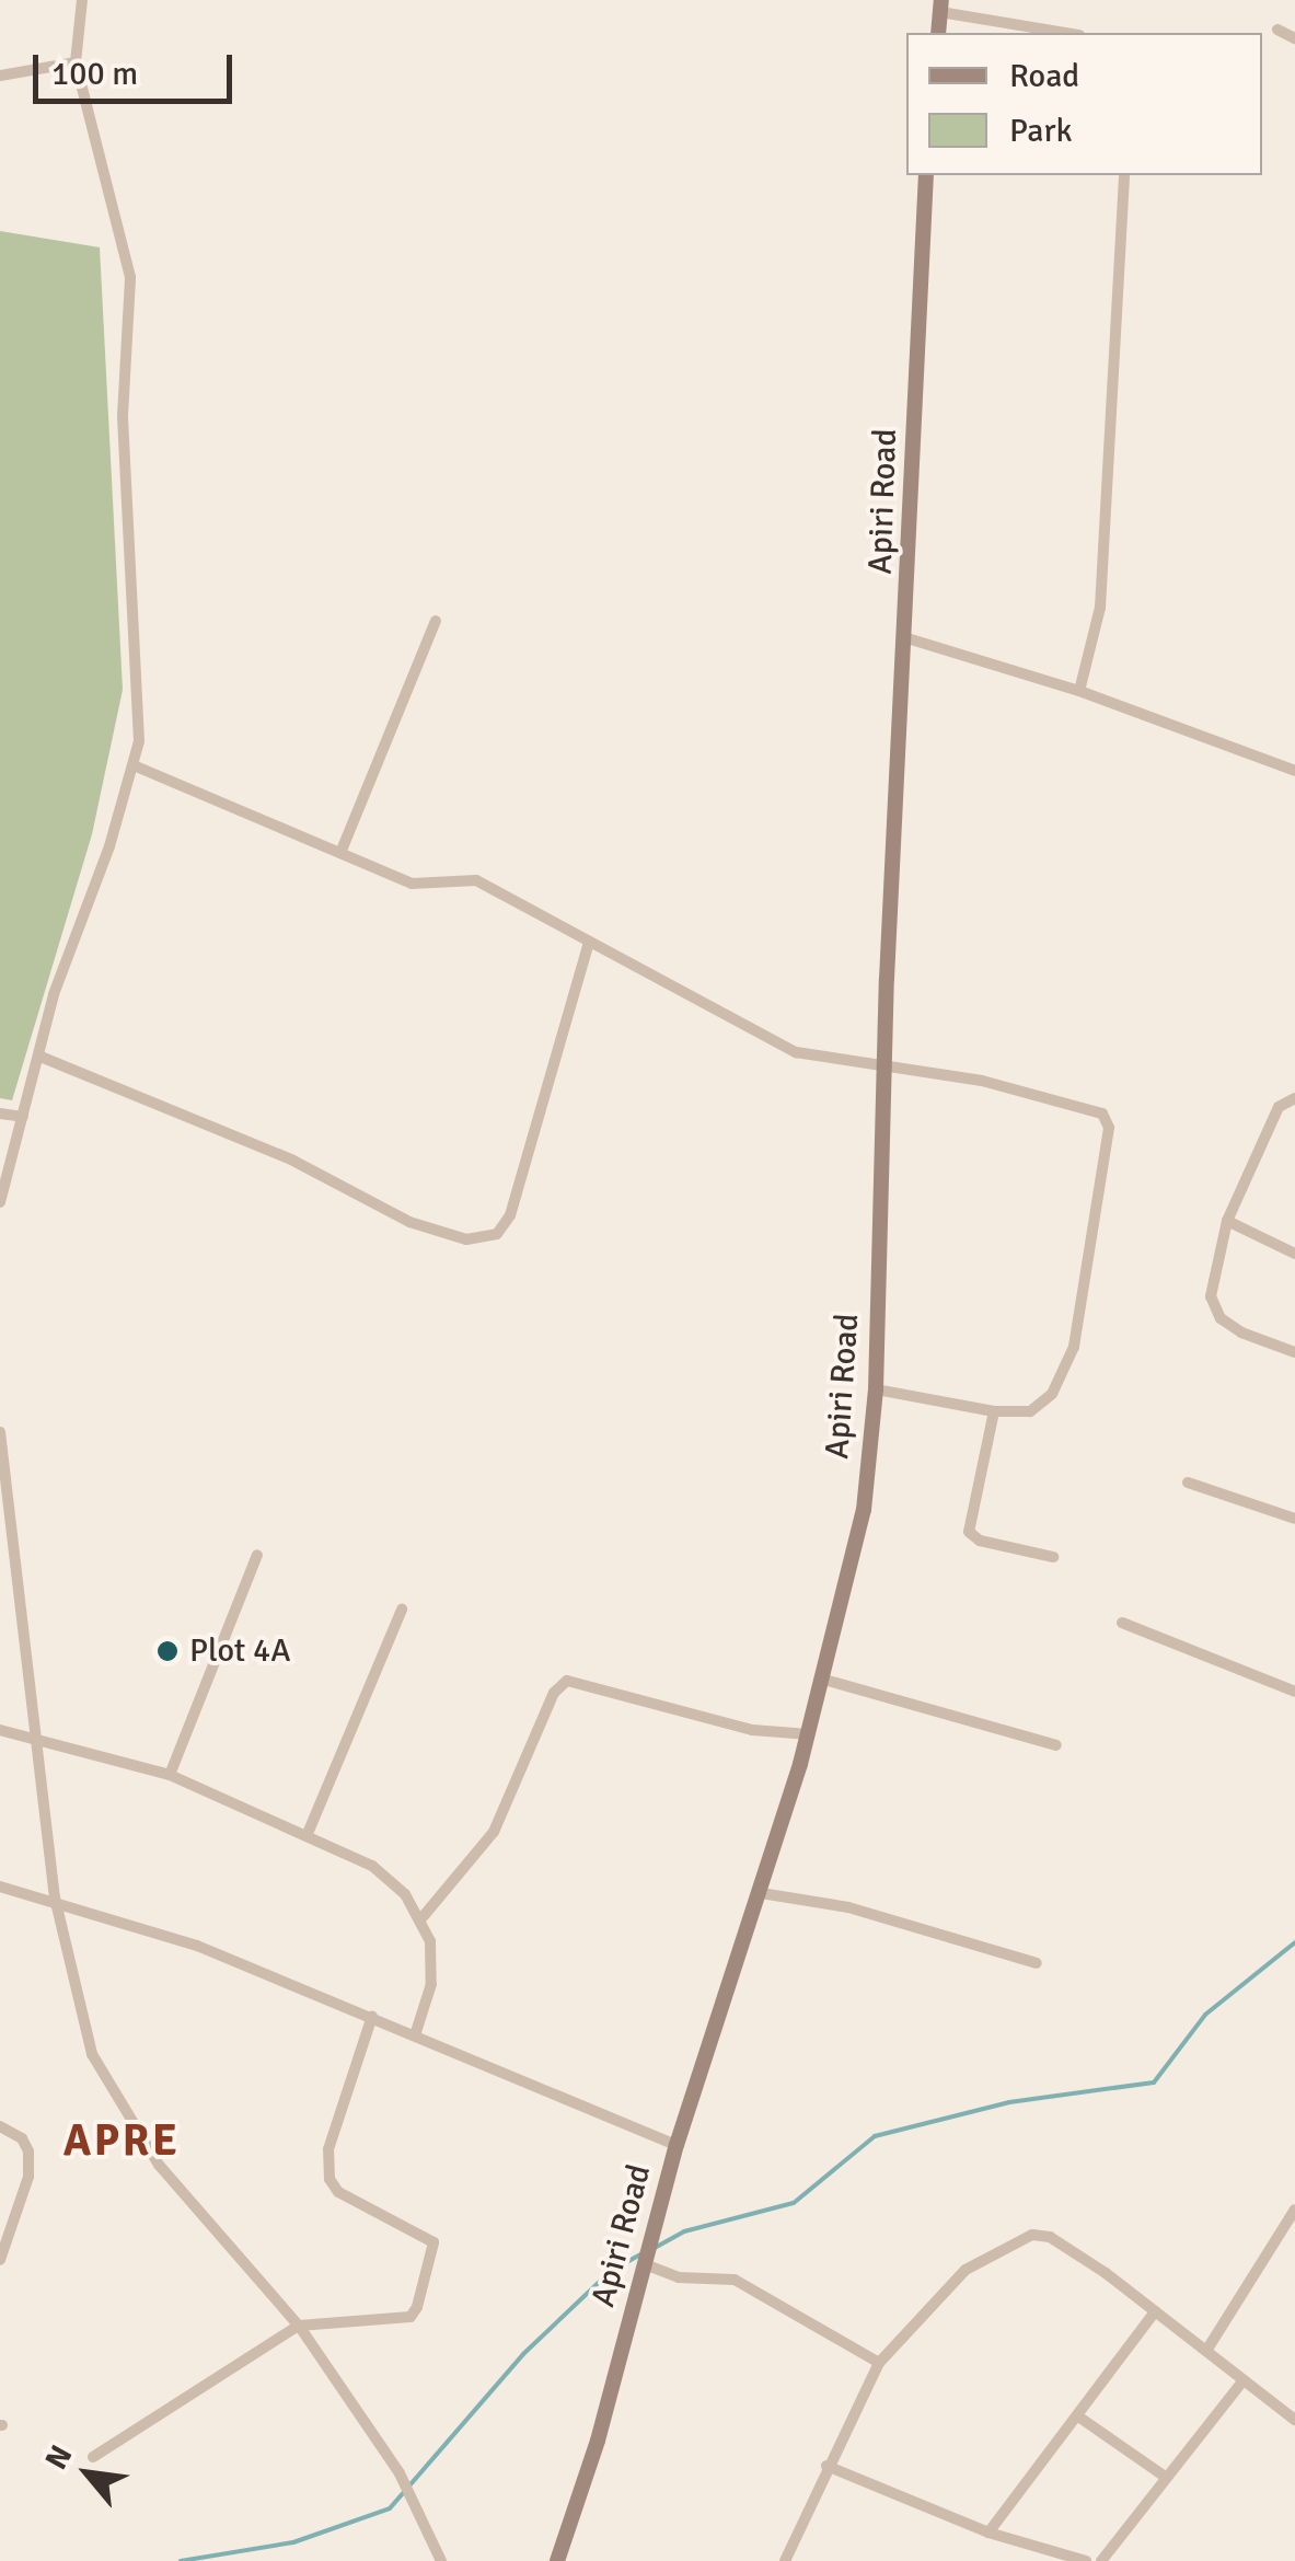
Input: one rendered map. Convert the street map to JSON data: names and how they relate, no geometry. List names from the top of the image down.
{
  "streets": {
    "street": ["Apiri Road"]
  },
  "districts": ["APRE"],
  "places": ["Plot 4A"],
  "legend": ["Road", "Park"],
  "scale_bar": "100 m",
  "north": "top left"
}
